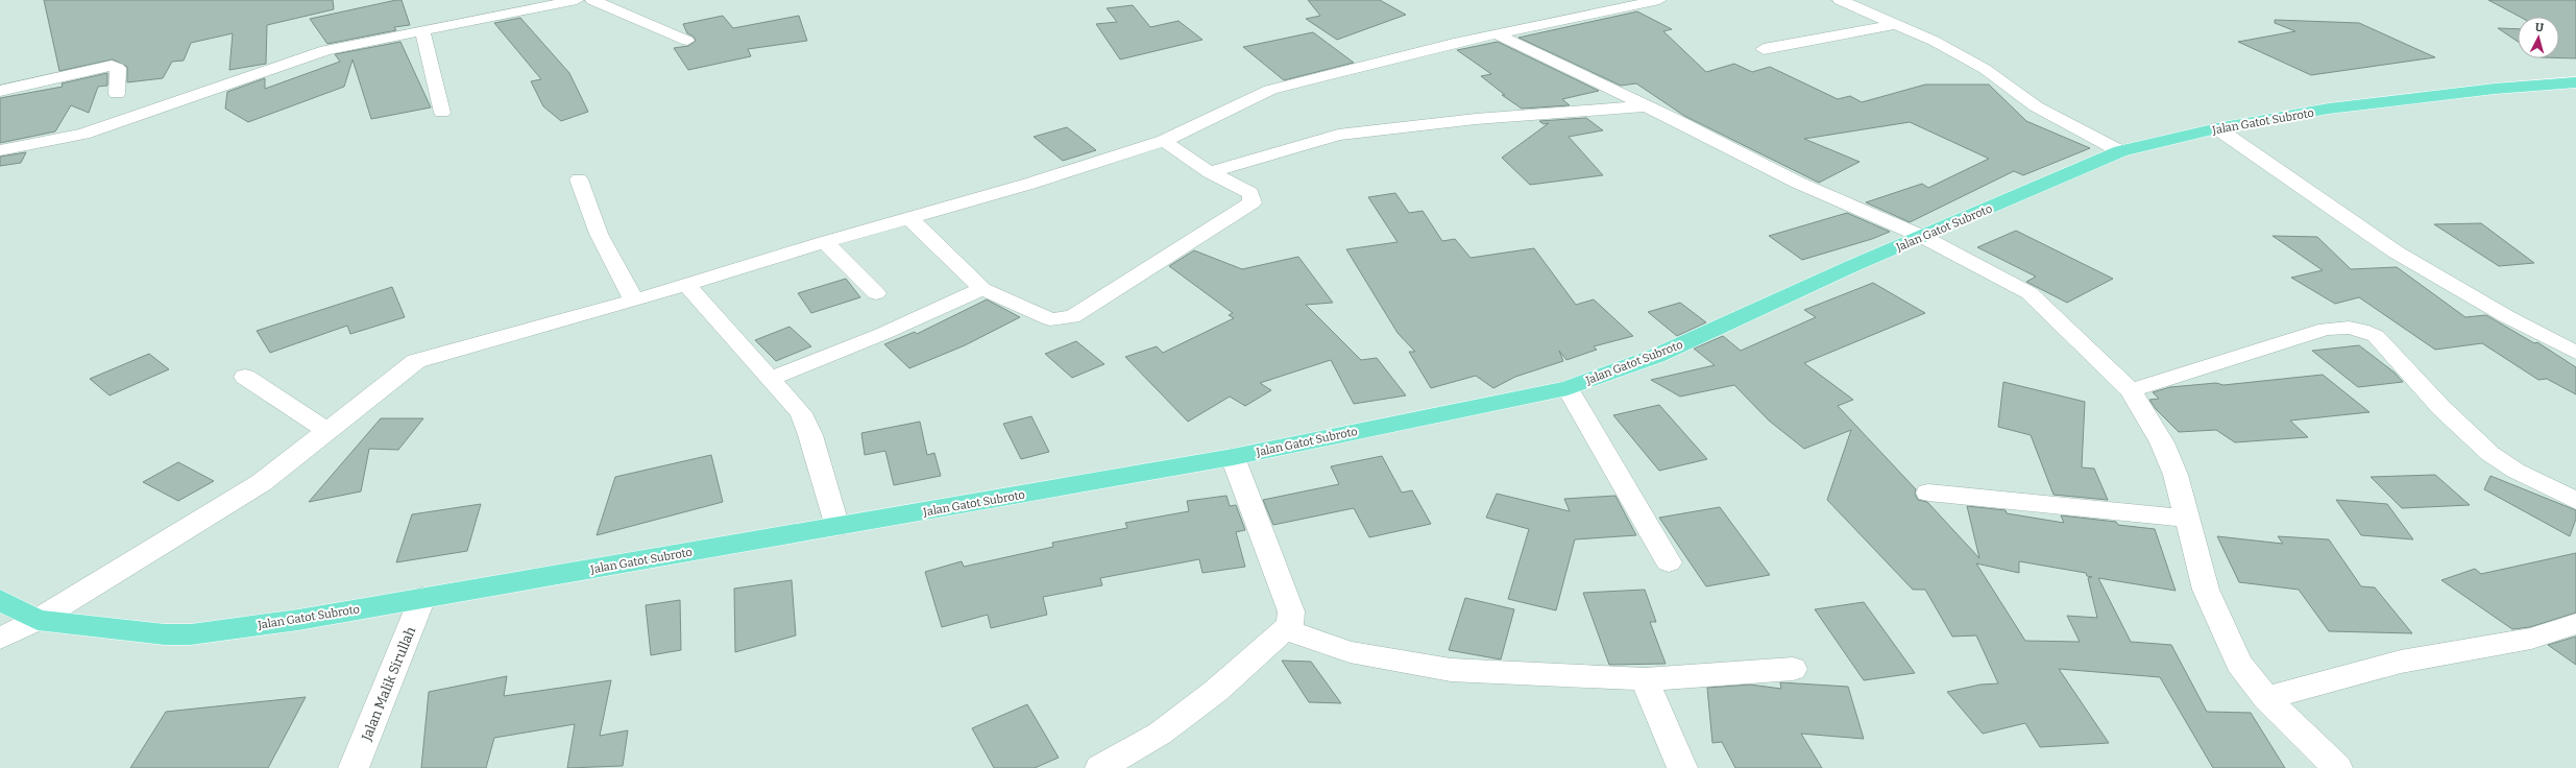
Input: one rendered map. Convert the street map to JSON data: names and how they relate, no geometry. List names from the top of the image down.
{
  "streets": {
    "main road": ["Jalan Gatot Subroto"],
    "street": ["Jalan Malik Sirullah"]
  },
  "crossings": [
    ["Jalan Gatot Subroto", "Jalan Malik Sirullah"]
  ],
  "north": "top"
}
